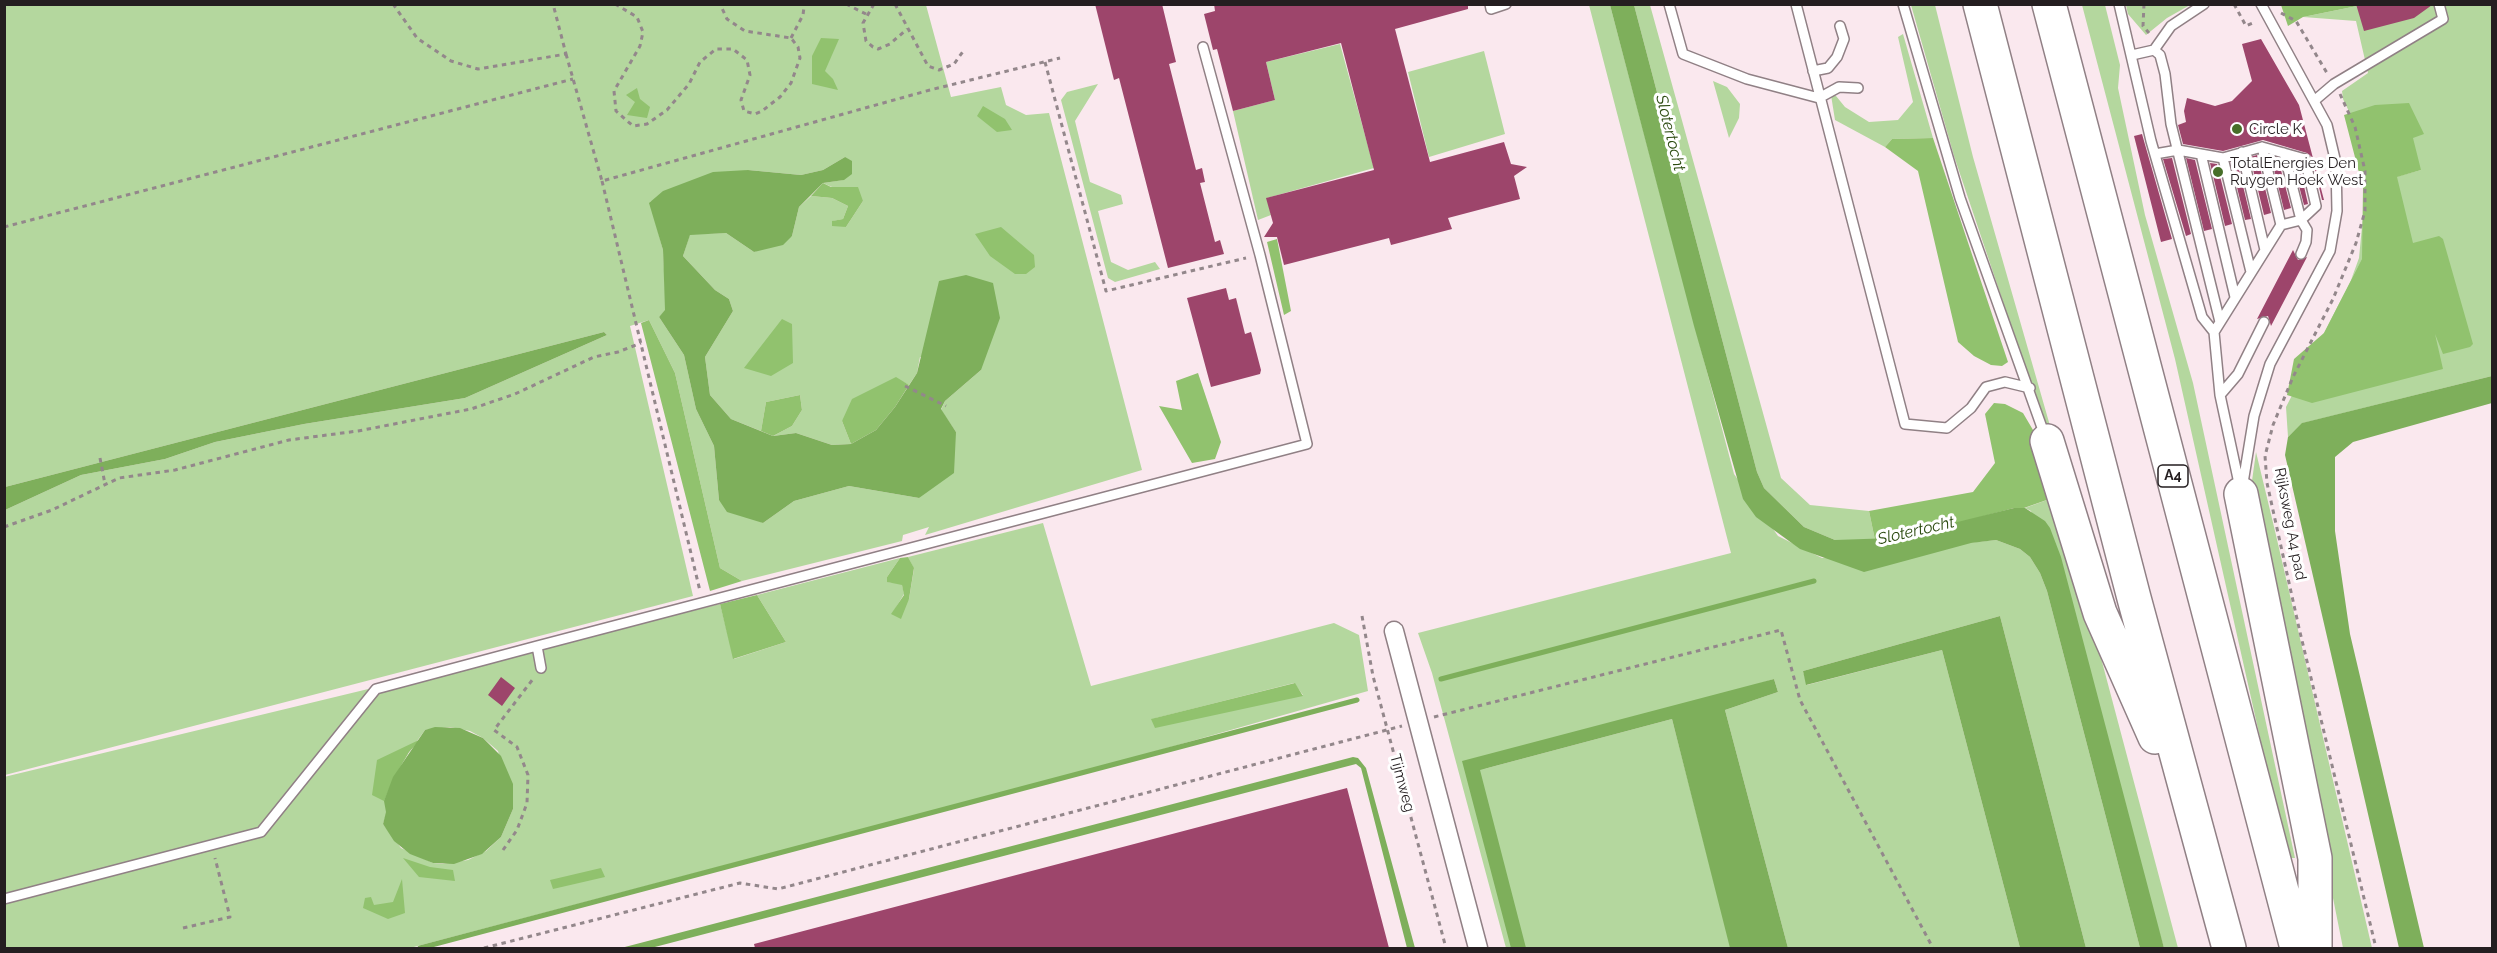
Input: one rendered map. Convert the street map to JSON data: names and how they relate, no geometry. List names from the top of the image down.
{
  "streets": {
    "highway": ["A4"],
    "street": ["Tijmweg"],
    "path": ["Rijksweg A4 pad"]
  },
  "water": ["Slotertocht"],
  "places": ["Circle K", "TotalEnergies Den Ruygen Hoek West"]
}
